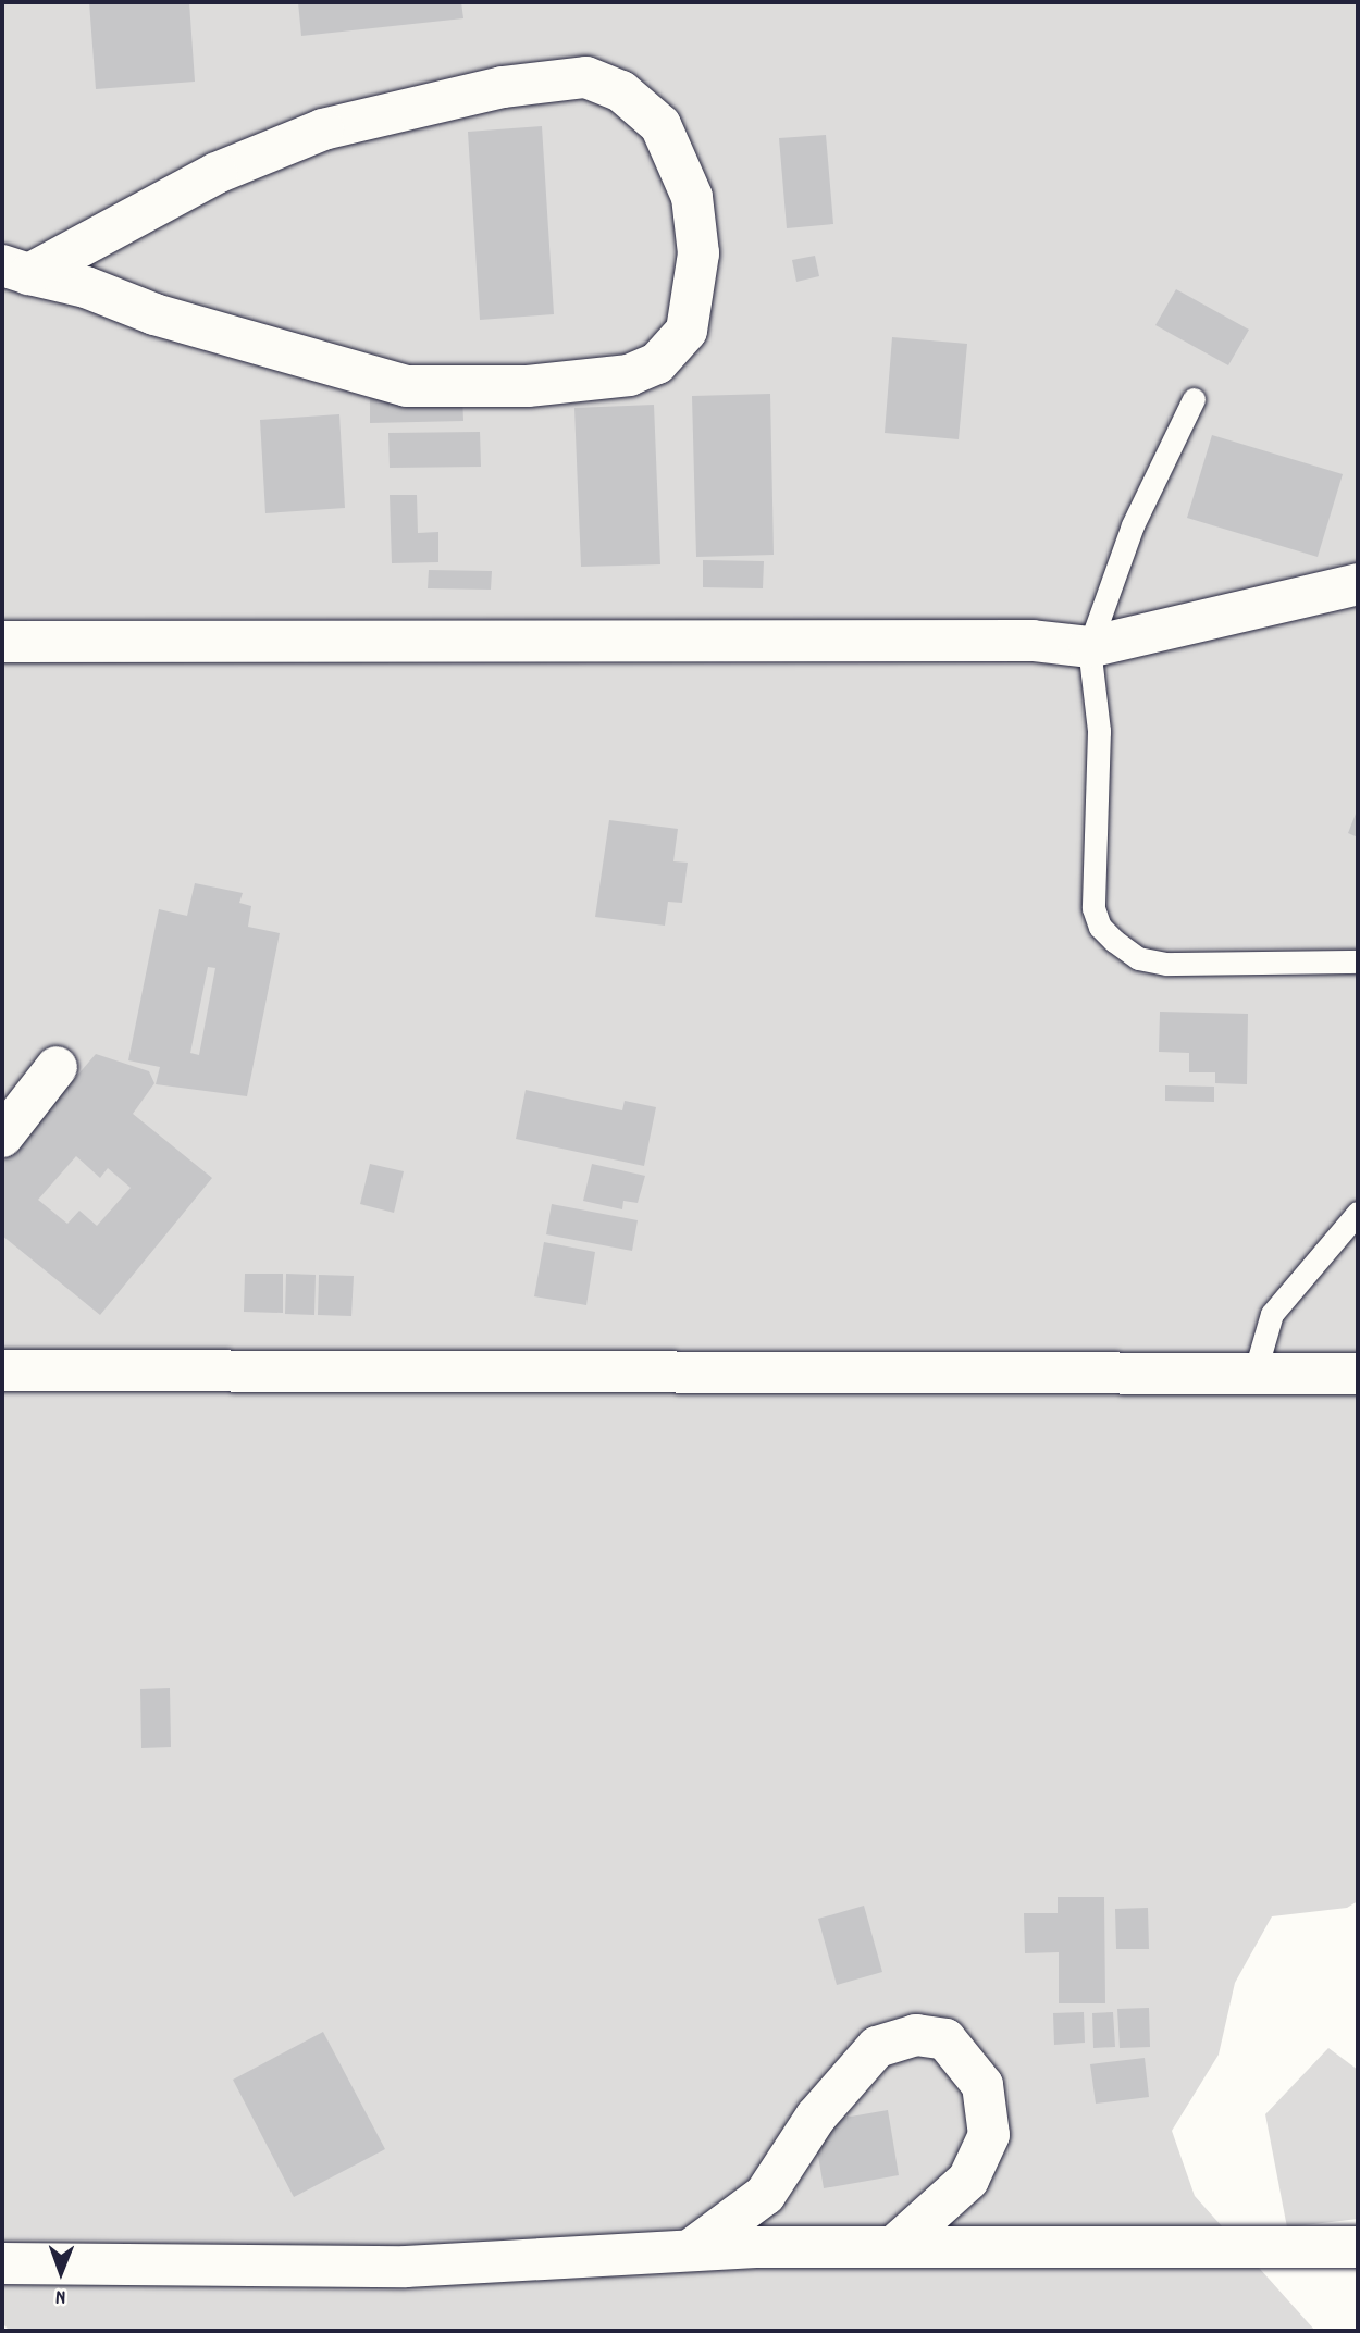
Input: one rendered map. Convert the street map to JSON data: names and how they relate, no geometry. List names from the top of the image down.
{
  "north": "bottom"
}
